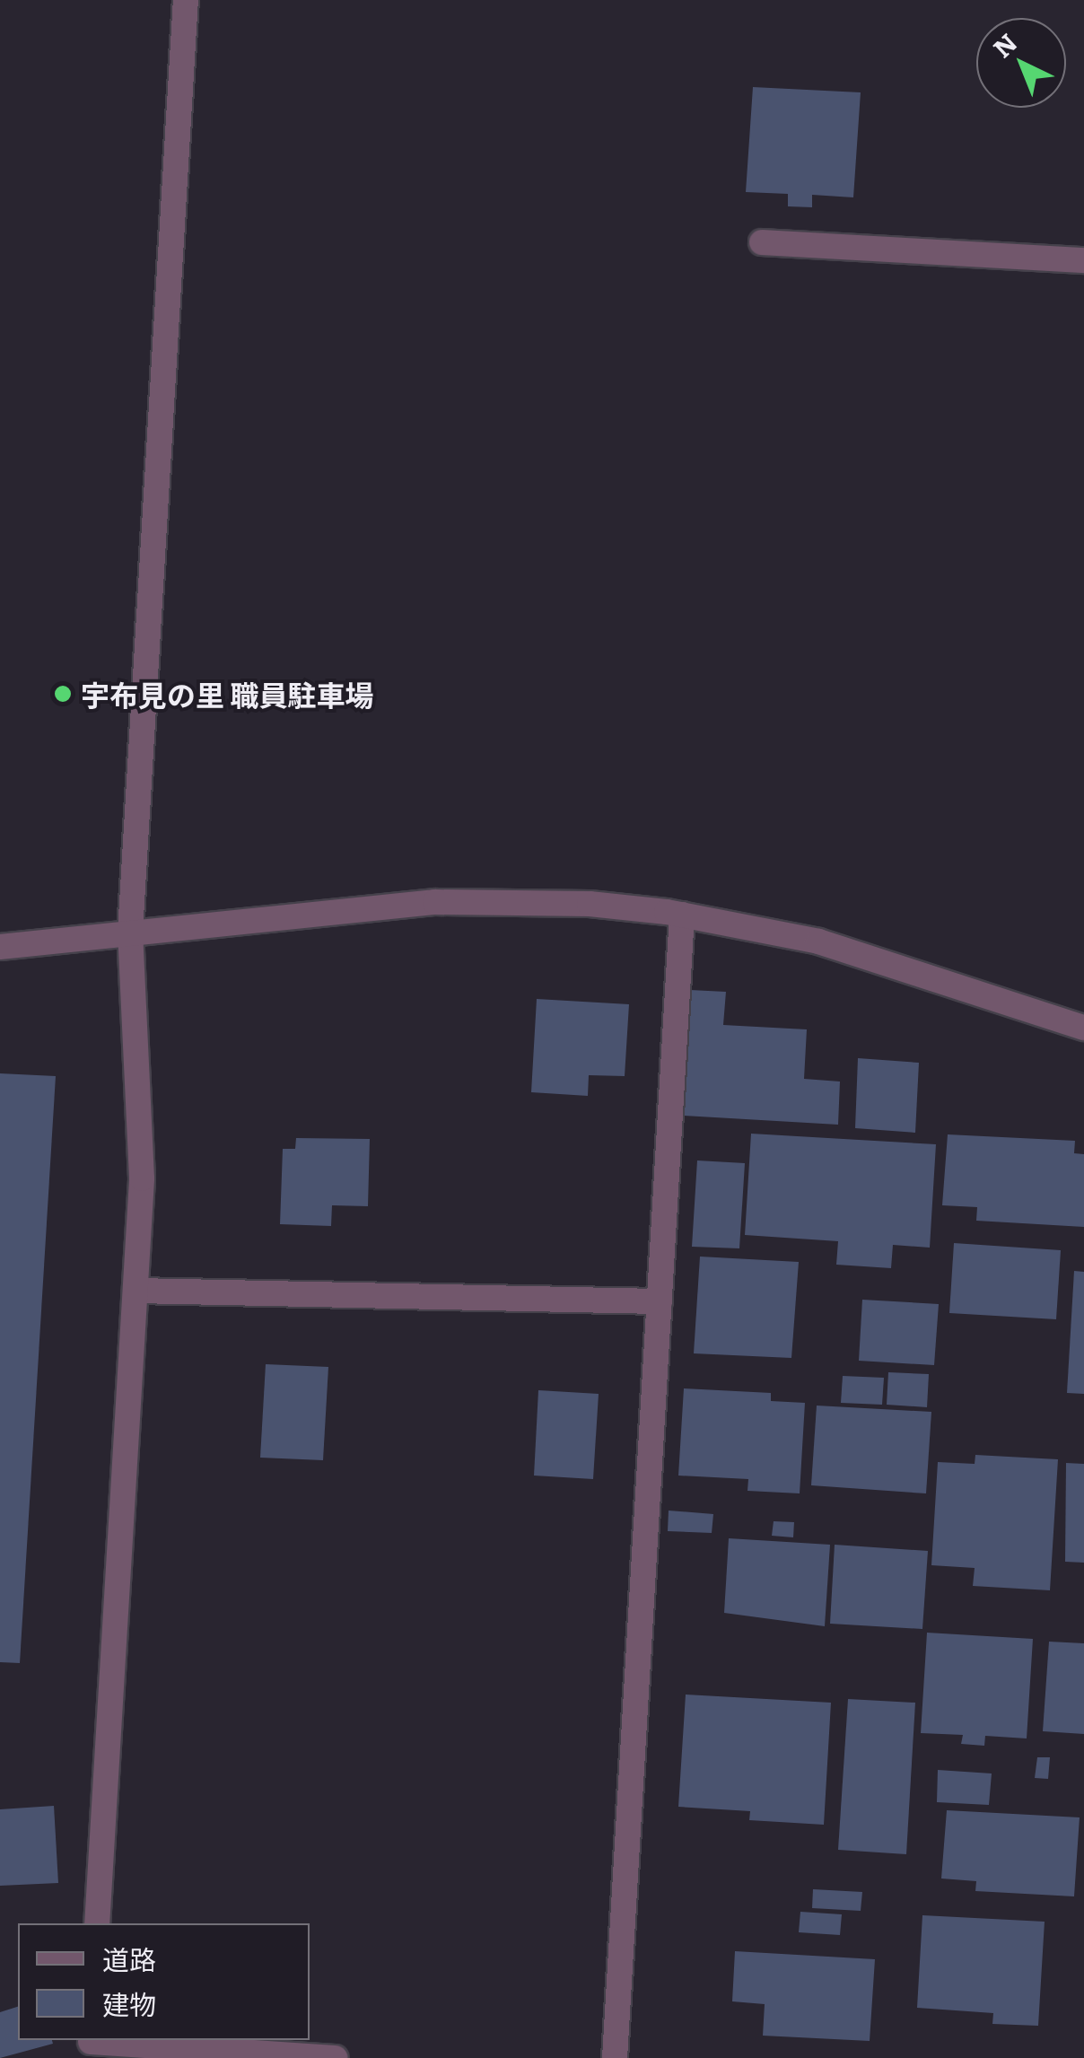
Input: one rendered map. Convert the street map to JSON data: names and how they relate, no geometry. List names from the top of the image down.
{
  "places": ["宇布見の里 職員駐車場"],
  "legend": ["道路", "建物"],
  "north": "top left"
}
